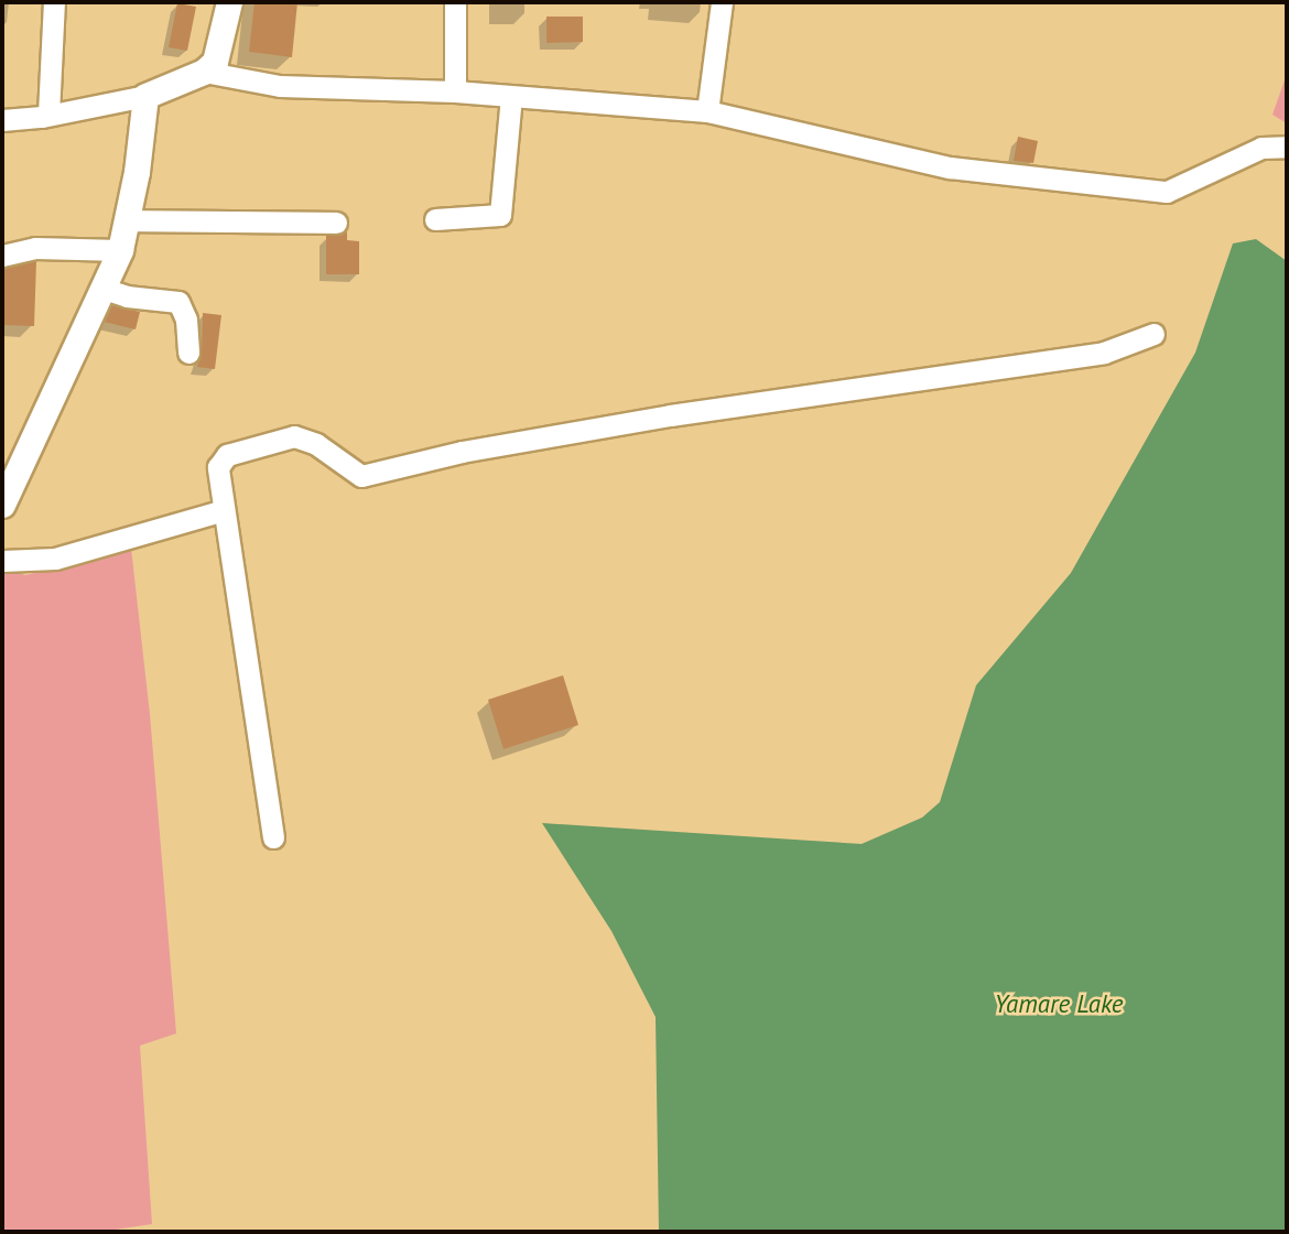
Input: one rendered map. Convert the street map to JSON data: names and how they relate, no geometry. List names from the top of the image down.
{
  "water": ["Yamare Lake"]
}
